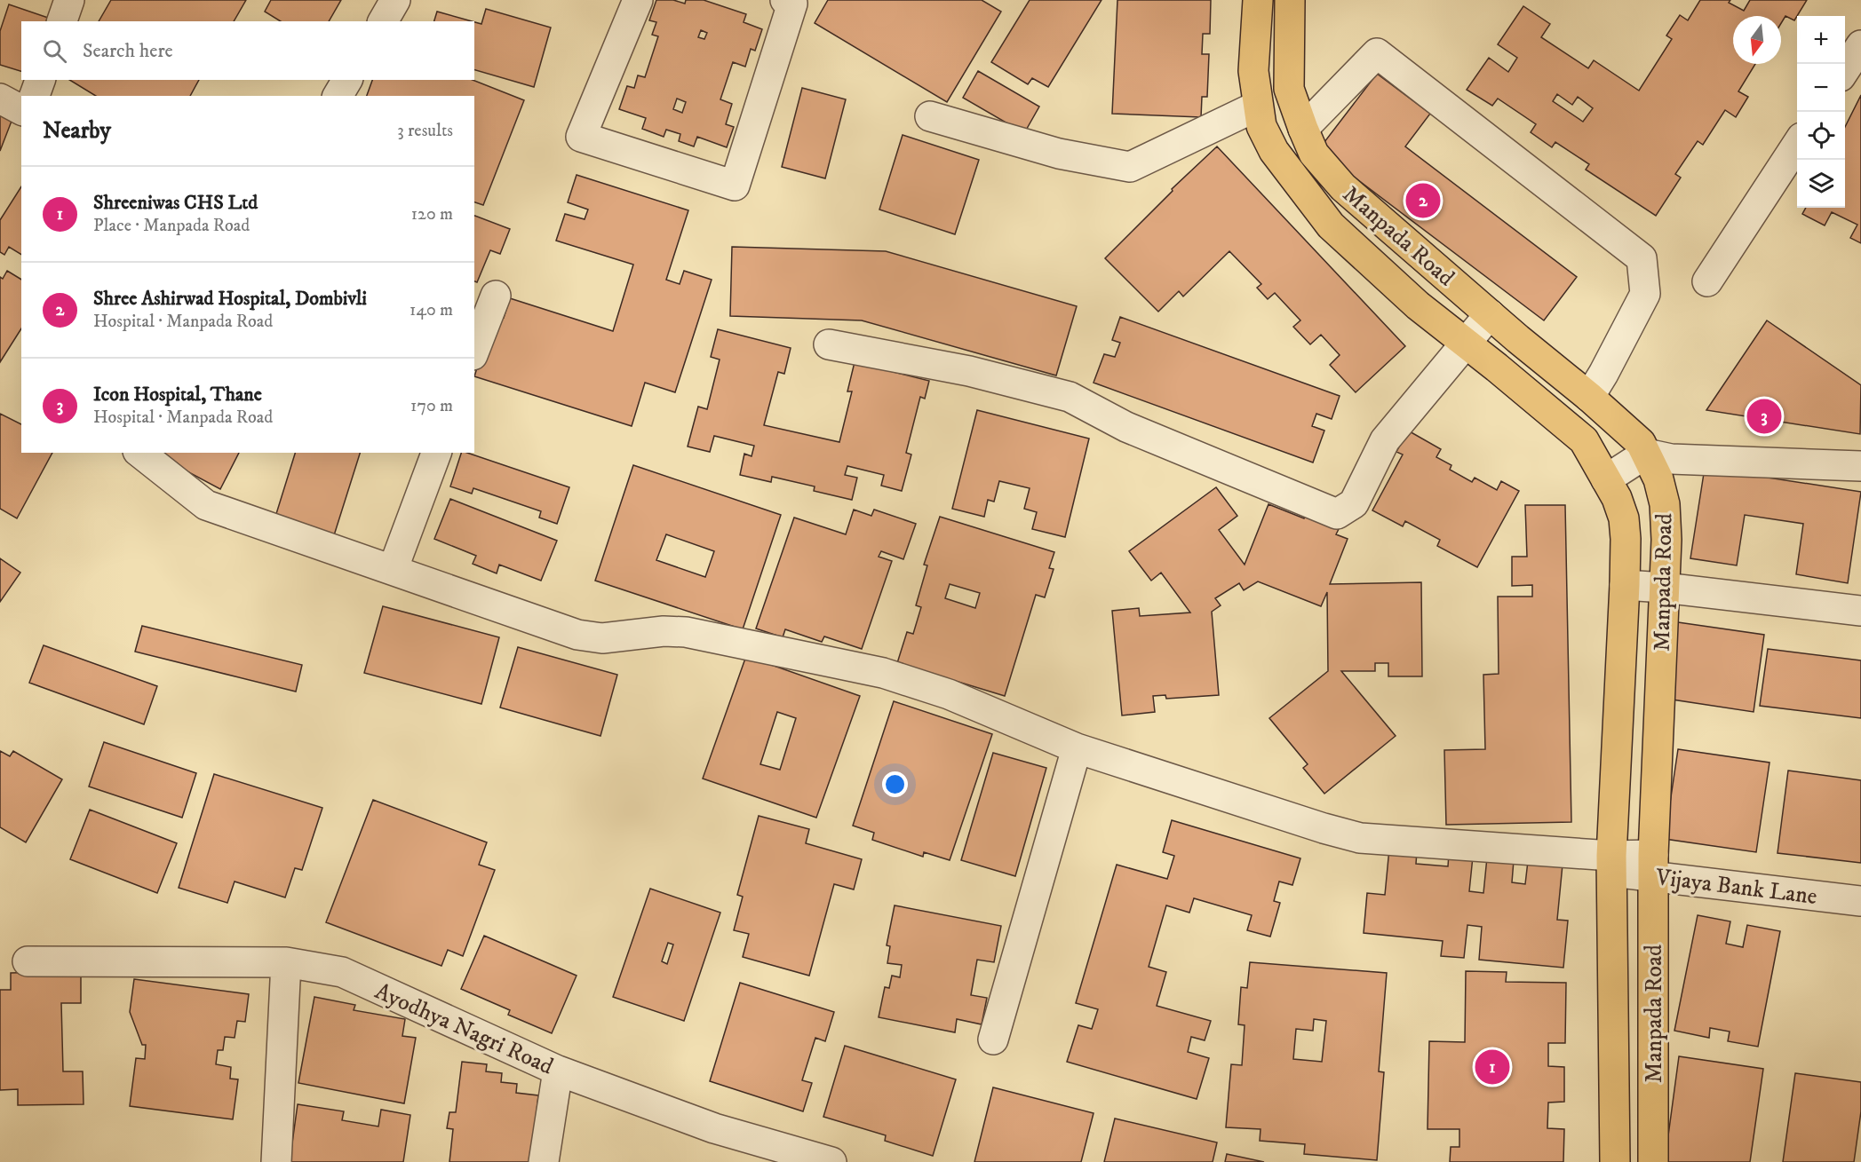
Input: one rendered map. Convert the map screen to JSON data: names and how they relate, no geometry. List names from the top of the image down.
{
  "streets": {
    "main road": ["Manpada Road"],
    "street": ["Vijaya Bank Lane", "Ayodhya Nagri Road"]
  },
  "crossings": [
    ["Manpada Road", "Vijaya Bank Lane"]
  ],
  "north": "bottom",
  "page": {
    "map_buttons": ["+", "−"],
    "search": "Search here",
    "heading": ["Nearby", "3 results"],
    "list": [
      {
        "mark": "1",
        "name": "Shreeniwas CHS Ltd",
        "note": "Place · Manpada Road",
        "value": "120 m"
      },
      {
        "mark": "2",
        "name": "Shree Ashirwad Hospital, Dombivli",
        "note": "Hospital · Manpada Road",
        "value": "140 m"
      },
      {
        "mark": "3",
        "name": "Icon Hospital, Thane",
        "note": "Hospital · Manpada Road",
        "value": "170 m"
      }
    ],
    "pins": ["2", "3", "1"]
  }
}
